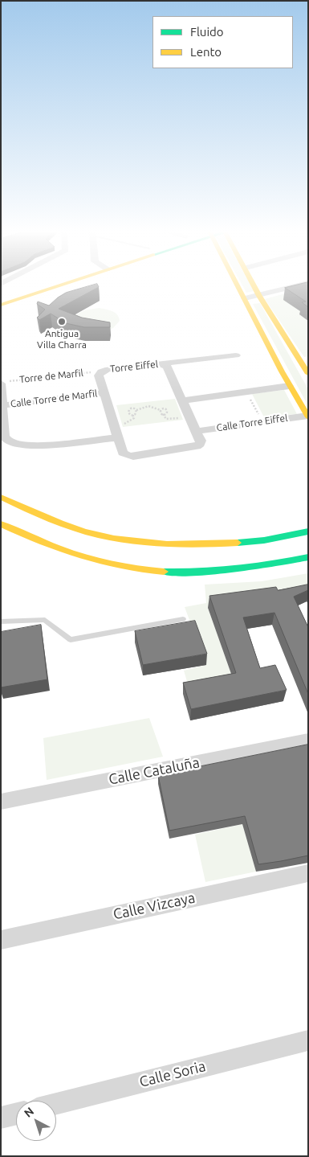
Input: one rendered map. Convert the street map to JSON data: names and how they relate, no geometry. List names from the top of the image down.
{
  "streets": {
    "street": [
      "Torre Eiffel",
      "Calle Torre de Marfil",
      "Calle Torre Eiffel",
      "Calle Cataluña",
      "Calle Vizcaya",
      "Calle Soria"
    ],
    "path": ["Torre de Marfil"]
  },
  "crossings": [
    ["Torre Eiffel", "Torre de Marfil"],
    ["Torre Eiffel", "Calle Torre de Marfil"],
    ["Torre Eiffel", "Calle Torre Eiffel"]
  ],
  "places": ["Antigua Villa Charra"],
  "legend": ["Fluido", "Lento"],
  "north": "top left"
}
